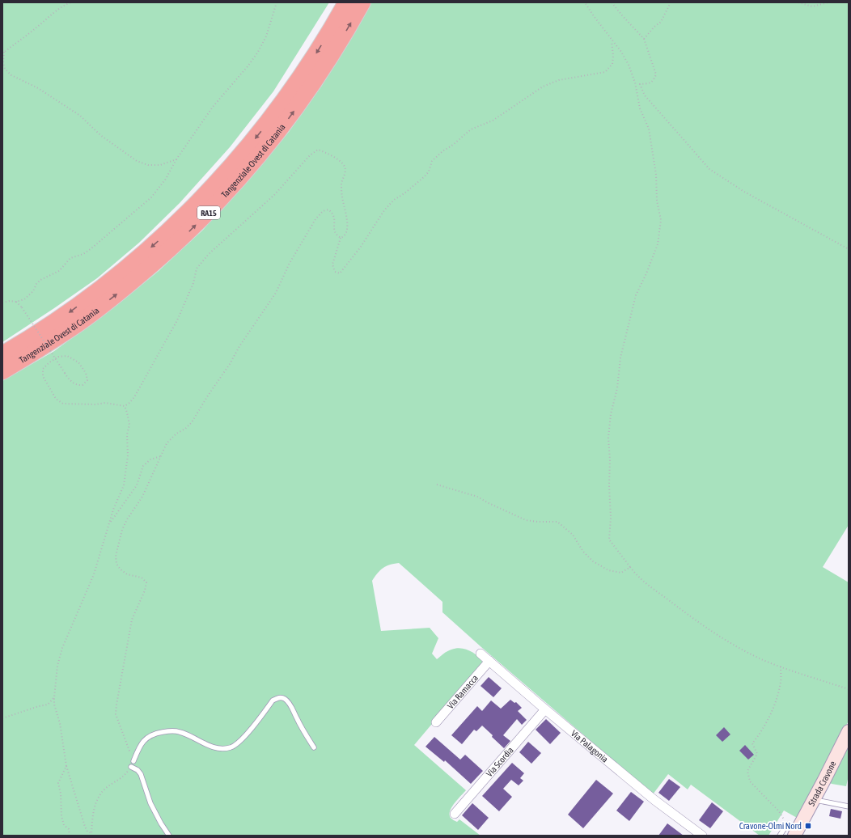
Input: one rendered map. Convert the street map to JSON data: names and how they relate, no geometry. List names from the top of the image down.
{
  "streets": {
    "highway": ["Tangenziale Ovest di Catania", "RA15"],
    "street": [
      "Via Ramacca",
      "Via Palagonia",
      "Via Scordia",
      "Strada Cravone"
    ]
  },
  "crossings": [
    ["Via Ramacca", "Via Palagonia"],
    ["Via Palagonia", "Via Scordia"]
  ],
  "places": {
    "transit": ["Cravone-Olmi Nord"]
  }
}
